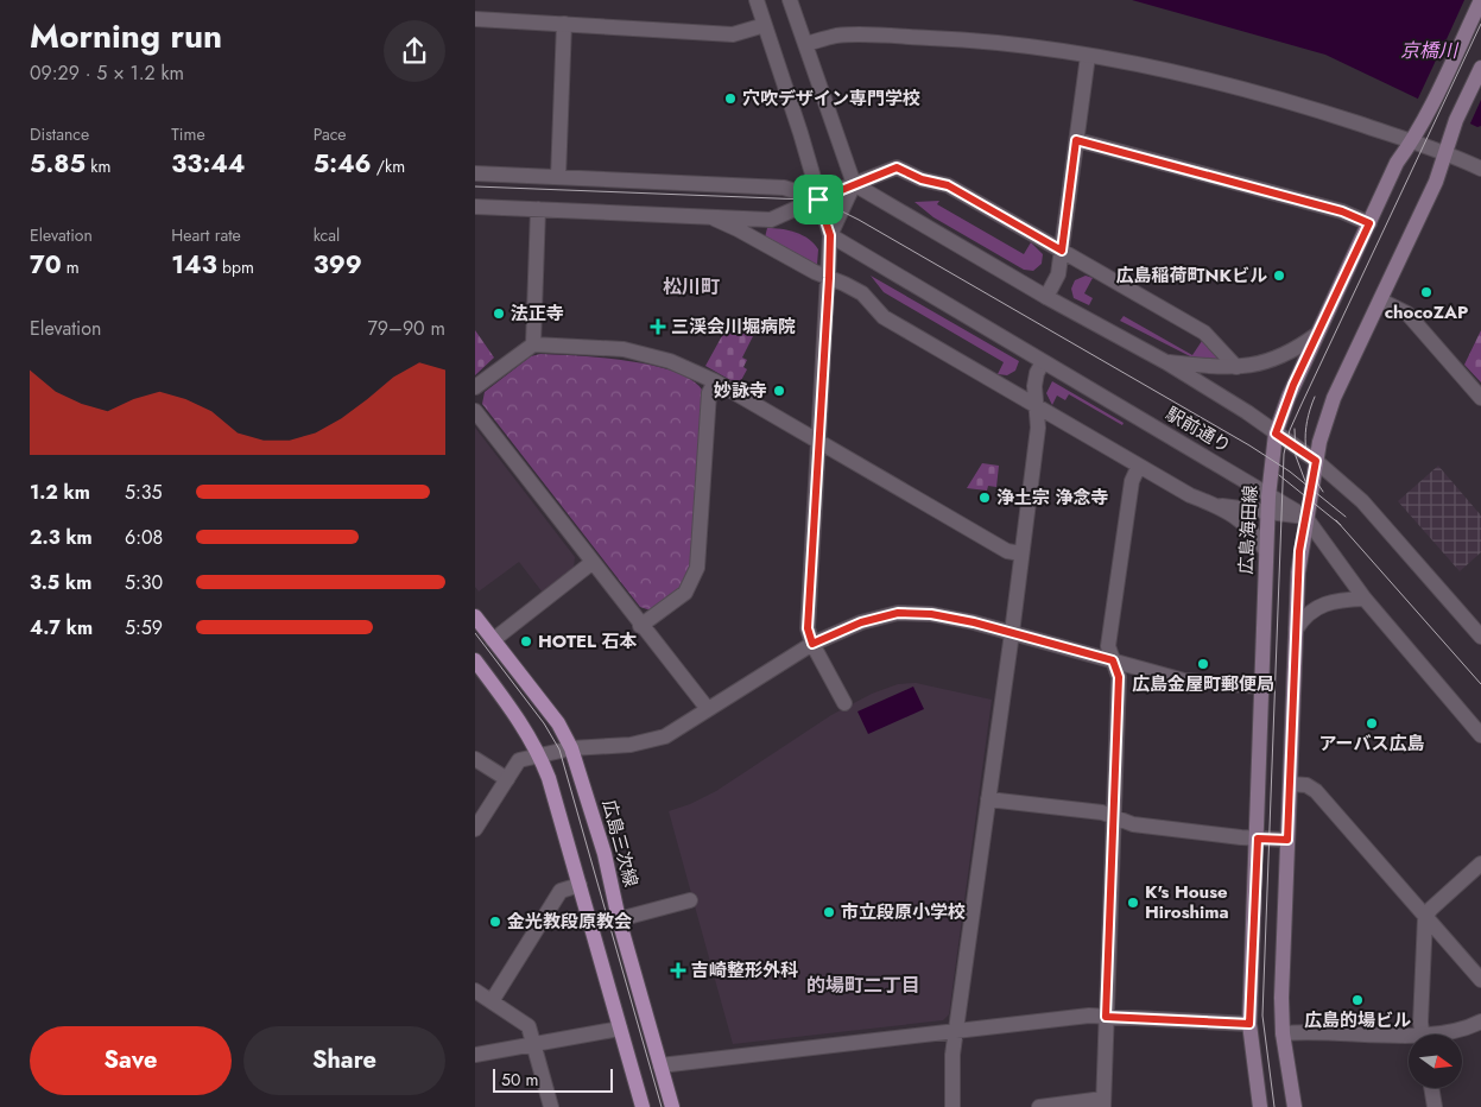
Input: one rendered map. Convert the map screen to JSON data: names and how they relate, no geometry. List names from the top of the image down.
{
  "streets": {
    "main road": ["広島海田線", "広島三次線"],
    "street": ["駅前通り"]
  },
  "crossings": [
    ["駅前通り", "広島海田線"]
  ],
  "districts": ["松川町", "的場町二丁目"],
  "water": ["京橋川"],
  "places": {
    "other": [
      "穴吹デザイン専門学校",
      "広島稲荷町NKビル",
      "chocoZAP",
      "法正寺",
      "妙詠寺",
      "浄土宗 浄念寺",
      "HOTEL 石本",
      "広島金屋町郵便局",
      "アーバス広島",
      "K's House Hiroshima",
      "市立段原小学校",
      "金光教段原教会",
      "広島的場ビル"
    ],
    "health": ["三渓会川堀病院", "吉崎整形外科"]
  },
  "scale_bar": "50 m",
  "north": "right",
  "page": {
    "heading": ["Morning run", "09:29 · 5 × 1.2 km"],
    "stats": [
      ["Distance", "5.85 km"],
      ["Time", "33:44"],
      ["Pace", "5:46 /km"],
      ["Elevation", "70 m"],
      ["Heart rate", "143 bpm"],
      ["kcal", "399"]
    ],
    "chart": ["Elevation", "79–90 m"],
    "list": [
      {
        "name": "1.2 km",
        "note": "5:35"
      },
      {
        "name": "2.3 km",
        "note": "6:08"
      },
      {
        "name": "3.5 km",
        "note": "5:30"
      },
      {
        "name": "4.7 km",
        "note": "5:59"
      }
    ],
    "buttons": ["Save", "Share"],
    "scale": "50 m"
  }
}
